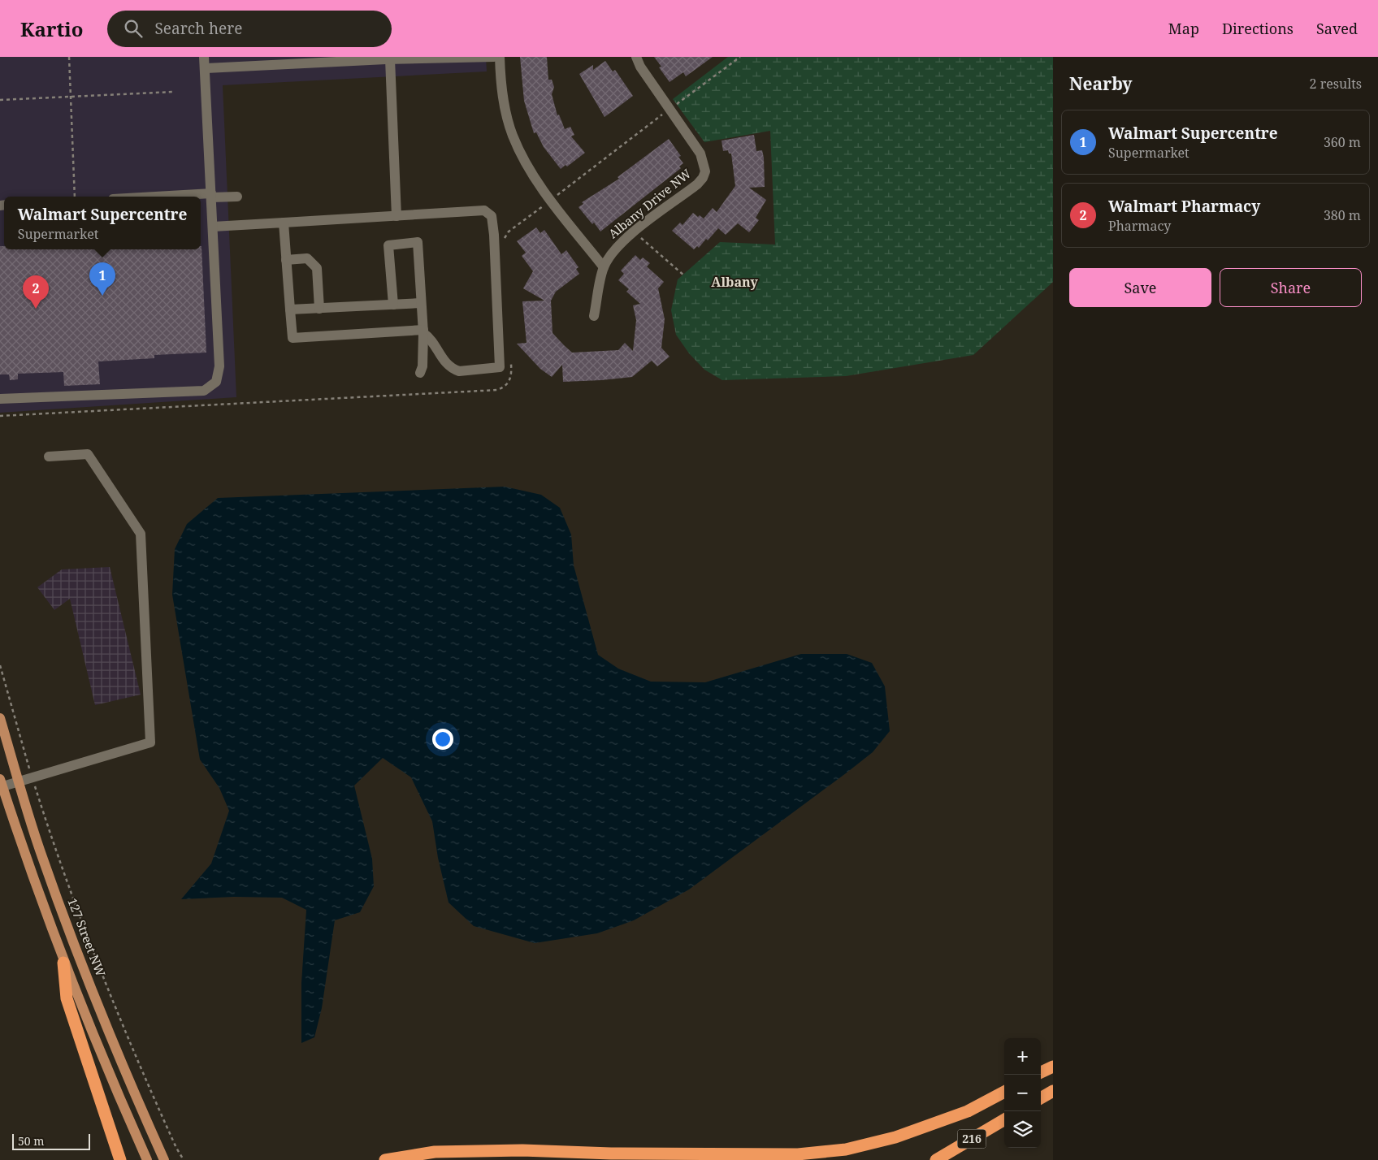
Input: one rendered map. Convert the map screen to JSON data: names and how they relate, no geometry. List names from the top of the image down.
{
  "streets": {
    "highway": ["216"],
    "main road": ["127 Street NW"],
    "street": ["Albany Drive NW"]
  },
  "districts": ["Albany"],
  "scale_bar": "50 m",
  "page": {
    "header": "Kartio",
    "search": "Search here",
    "nav": ["Map", "Directions", "Saved"],
    "heading": ["Nearby", "2 results"],
    "list": [
      {
        "mark": "1",
        "name": "Walmart Supercentre",
        "note": "Supermarket",
        "value": "360 m"
      },
      {
        "mark": "2",
        "name": "Walmart Pharmacy",
        "note": "Pharmacy",
        "value": "380 m"
      }
    ],
    "popup": ["Walmart Supercentre", "Supermarket"],
    "buttons": ["Save", "Share"],
    "pins": ["1", "2"],
    "map_buttons": ["+", "−"],
    "scale": "50 m"
  }
}
